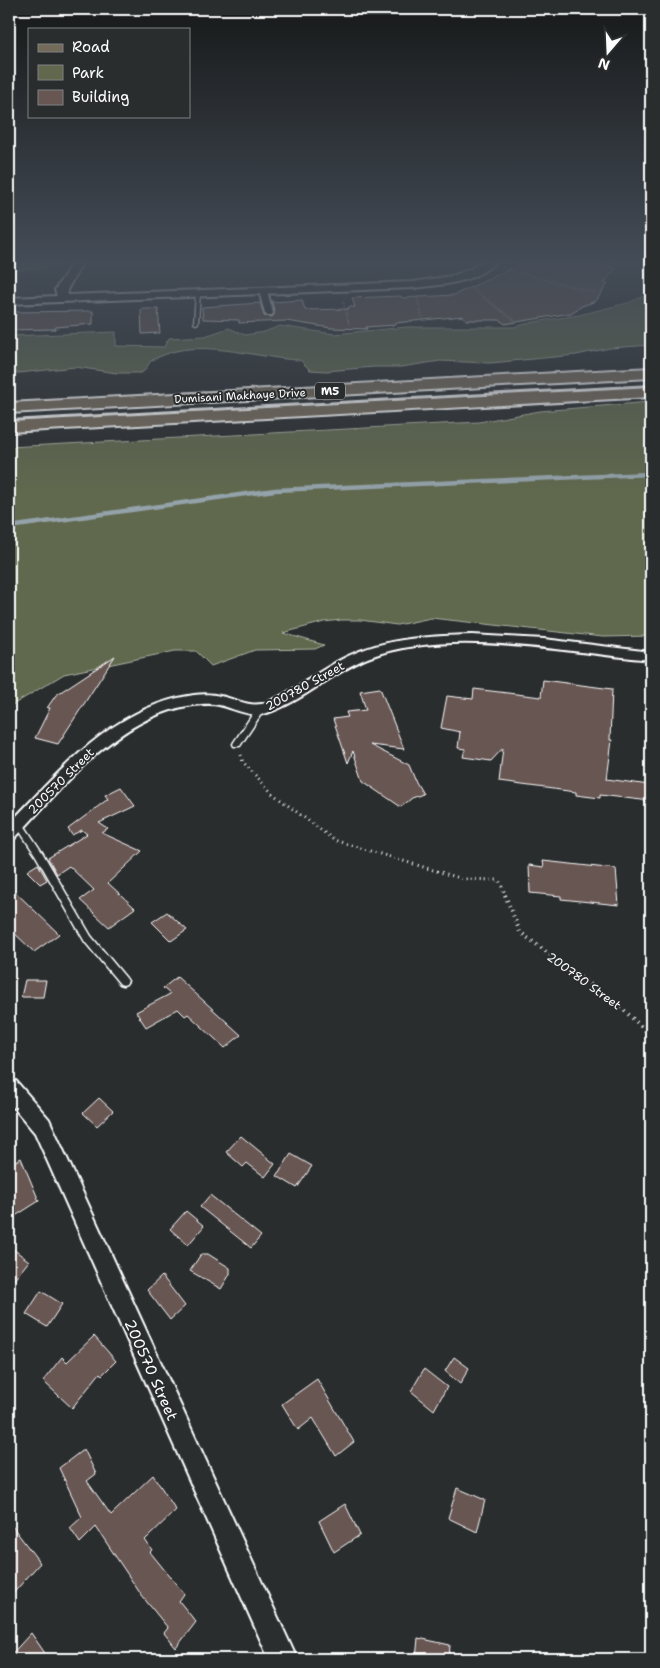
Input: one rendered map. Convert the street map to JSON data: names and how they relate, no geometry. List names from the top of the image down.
{
  "streets": {
    "main road": ["M5", "Dumisani Makhaye Drive"],
    "street": ["200780 Street", "200570 Street"]
  },
  "crossings": [
    ["200780 Street", "200570 Street"]
  ],
  "legend": ["Road", "Park", "Building"],
  "north": "bottom"
}
